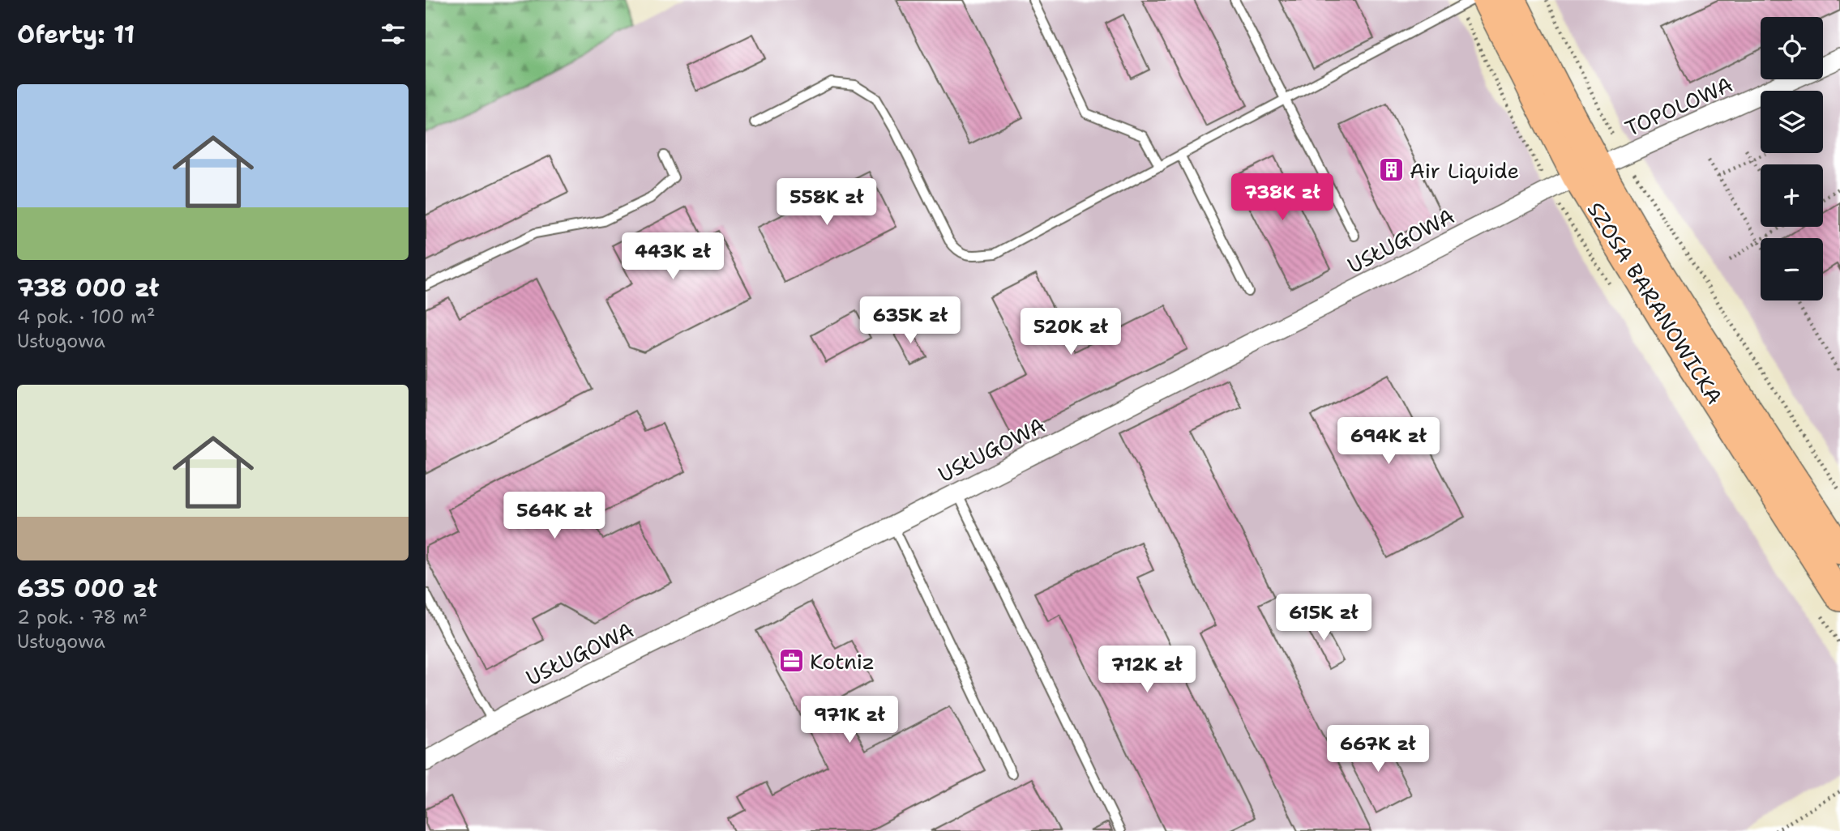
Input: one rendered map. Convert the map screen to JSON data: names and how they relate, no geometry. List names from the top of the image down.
{
  "streets": {
    "main road": ["SZOSA BARANOWICKA"],
    "street": ["TOPOLOWA", "USŁUGOWA"]
  },
  "crossings": [
    ["TOPOLOWA", "USŁUGOWA"],
    ["TOPOLOWA", "SZOSA BARANOWICKA"],
    ["USŁUGOWA", "SZOSA BARANOWICKA"]
  ],
  "places": {
    "building": ["Air Liquide"],
    "office": ["Kotniz"]
  },
  "page": {
    "heading": "Oferty: 11",
    "map_buttons": ["+", "−"],
    "list": [
      {
        "name": "738 000 zł",
        "note": "4 pok. · 100 m² · Usługowa"
      },
      {
        "name": "635 000 zł",
        "note": "2 pok. · 78 m² · Usługowa"
      }
    ],
    "price": [
      "738K zł",
      "558K zł",
      "443K zł",
      "635K zł",
      "520K zł",
      "694K zł",
      "564K zł",
      "615K zł",
      "712K zł",
      "971K zł",
      "667K zł"
    ]
  }
}
